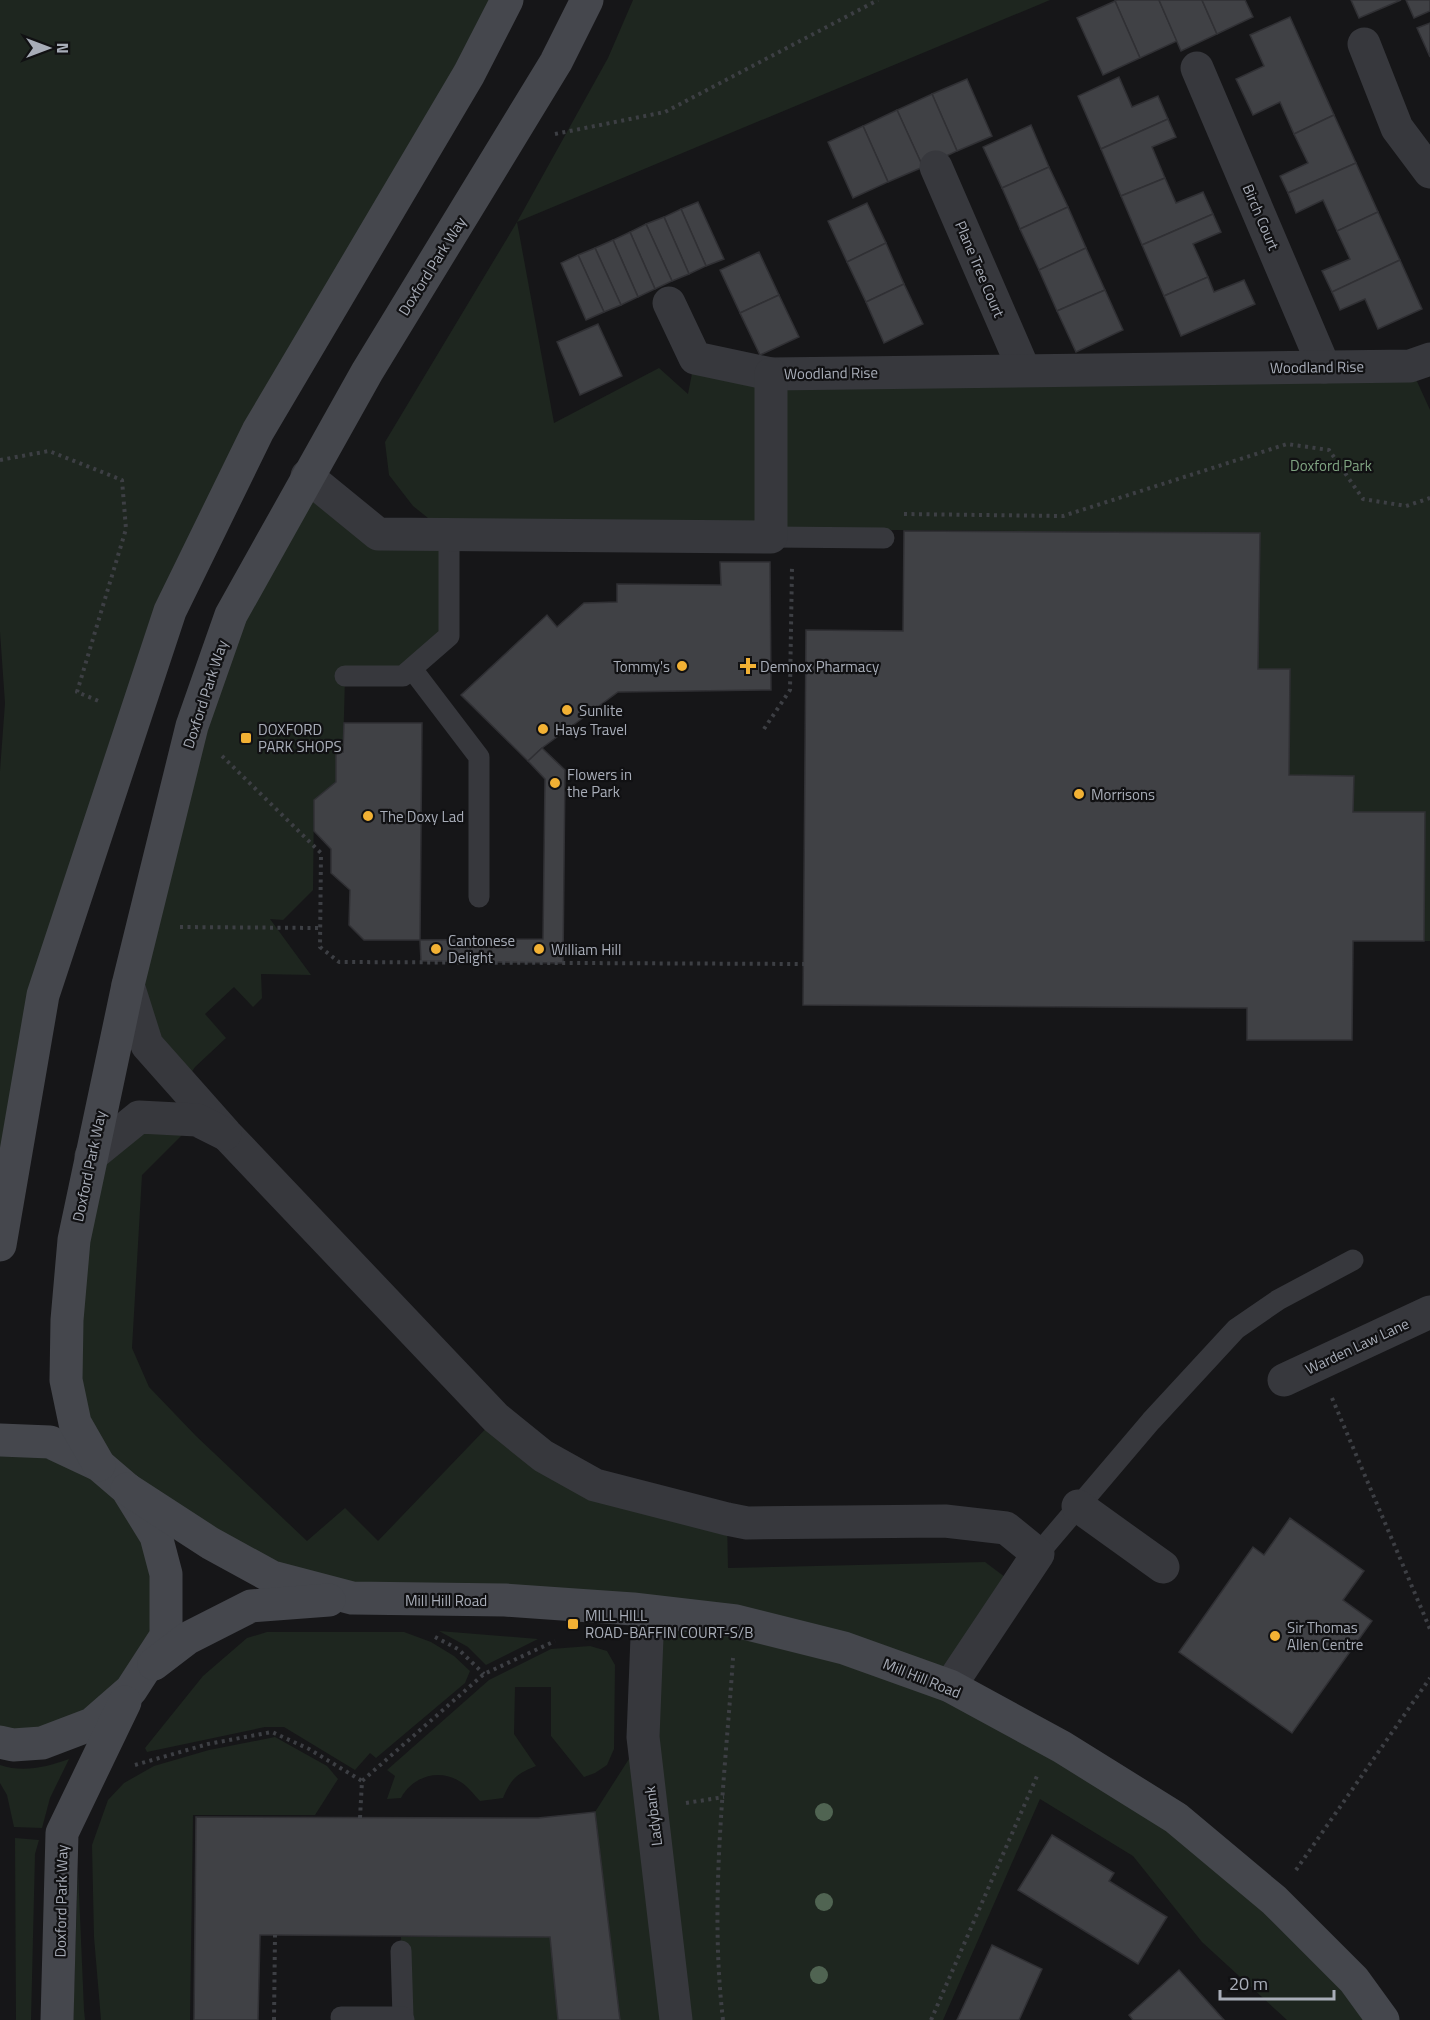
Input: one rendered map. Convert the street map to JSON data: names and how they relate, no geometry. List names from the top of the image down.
{
  "streets": {
    "main road": ["Doxford Park Way", "Mill Hill Road"],
    "street": [
      "Birch Court",
      "Plane Tree Court",
      "Woodland Rise",
      "Warden Law Lane",
      "Ladybank"
    ]
  },
  "crossings": [
    ["Birch Court", "Woodland Rise"],
    ["Doxford Park Way", "Mill Hill Road"],
    ["Plane Tree Court", "Woodland Rise"],
    ["Mill Hill Road", "Ladybank"]
  ],
  "parks": ["Doxford Park"],
  "places": {
    "other": [
      "Tommy's",
      "Sunlite",
      "Hays Travel",
      "Flowers in the Park",
      "Morrisons",
      "The Doxy Lad",
      "Cantonese Delight",
      "William Hill",
      "Sir Thomas Allen Centre"
    ],
    "health": ["Demnox Pharmacy"],
    "transit": ["DOXFORD PARK SHOPS", "MILL HILL ROAD-BAFFIN COURT-S/B"]
  },
  "scale_bar": "20 m",
  "north": "right"
}
